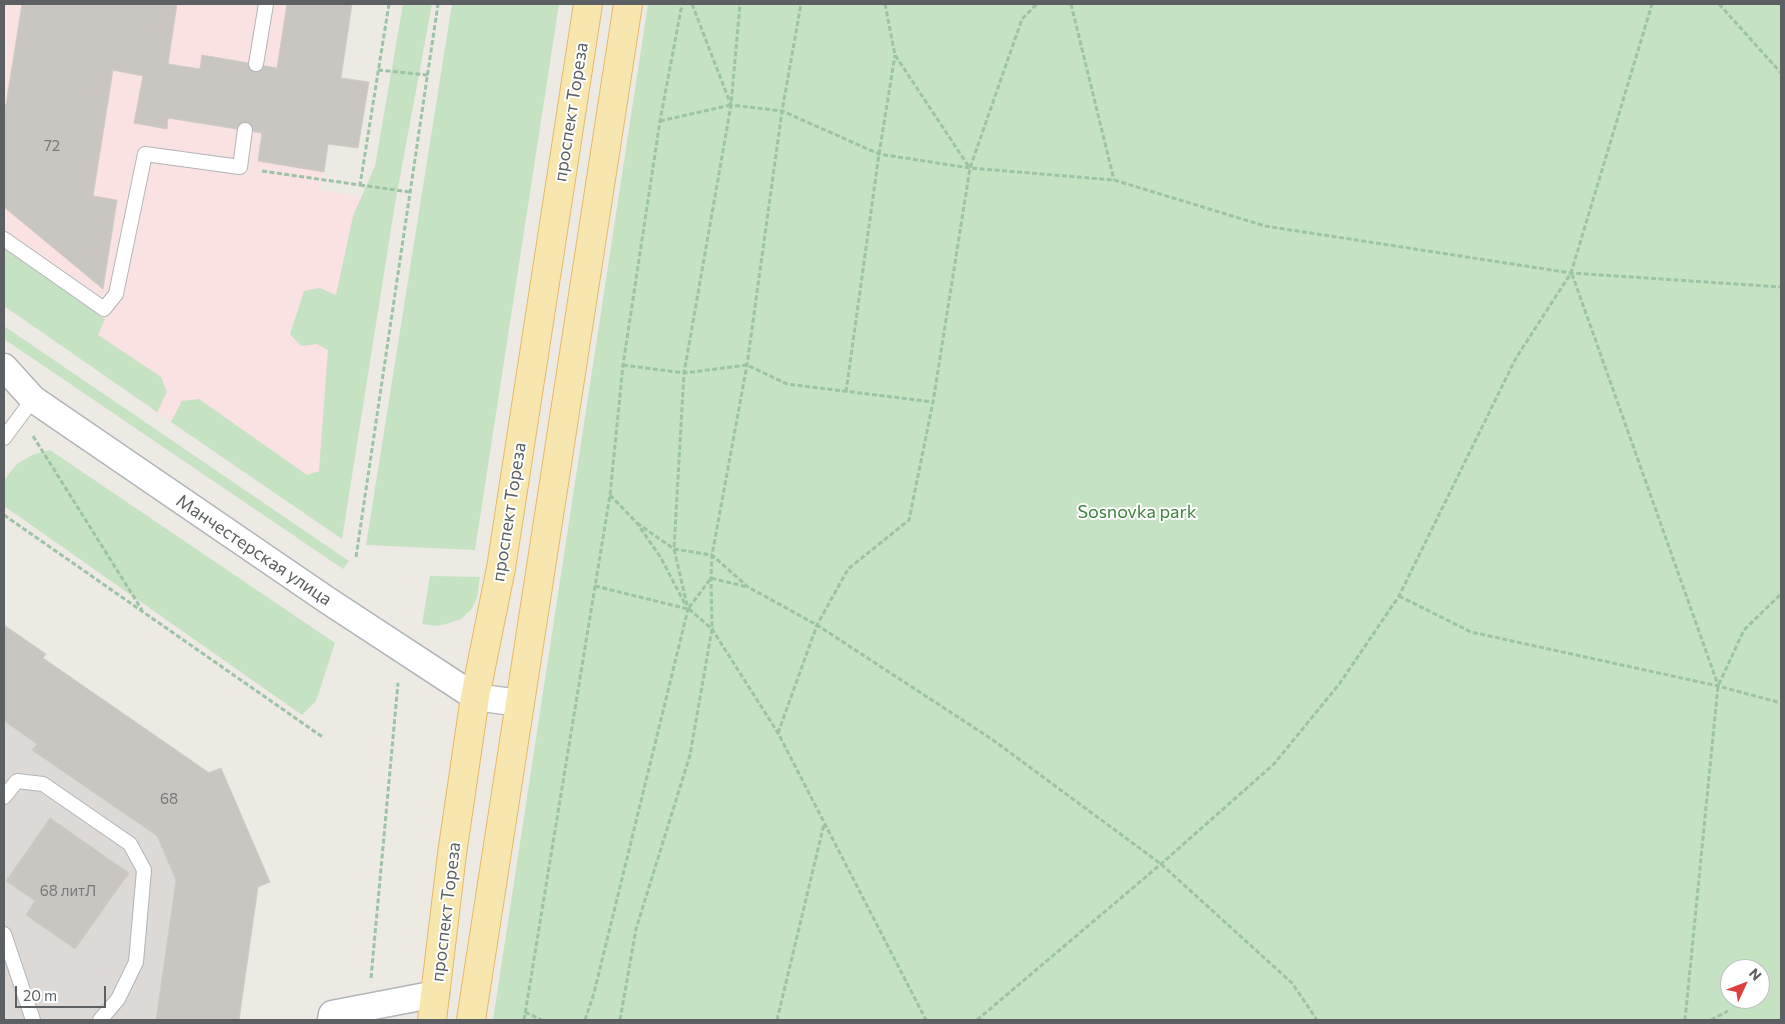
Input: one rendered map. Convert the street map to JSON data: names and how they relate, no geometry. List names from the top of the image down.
{
  "streets": {
    "main road": ["проспект Тореза"],
    "street": ["Манчестерская улица"]
  },
  "crossings": [
    ["проспект Тореза", "Манчестерская улица"]
  ],
  "parks": ["Sosnovka park"],
  "house_numbers": ["72", "68", "68 литЛ"],
  "scale_bar": "20 m",
  "north": "top right"
}
